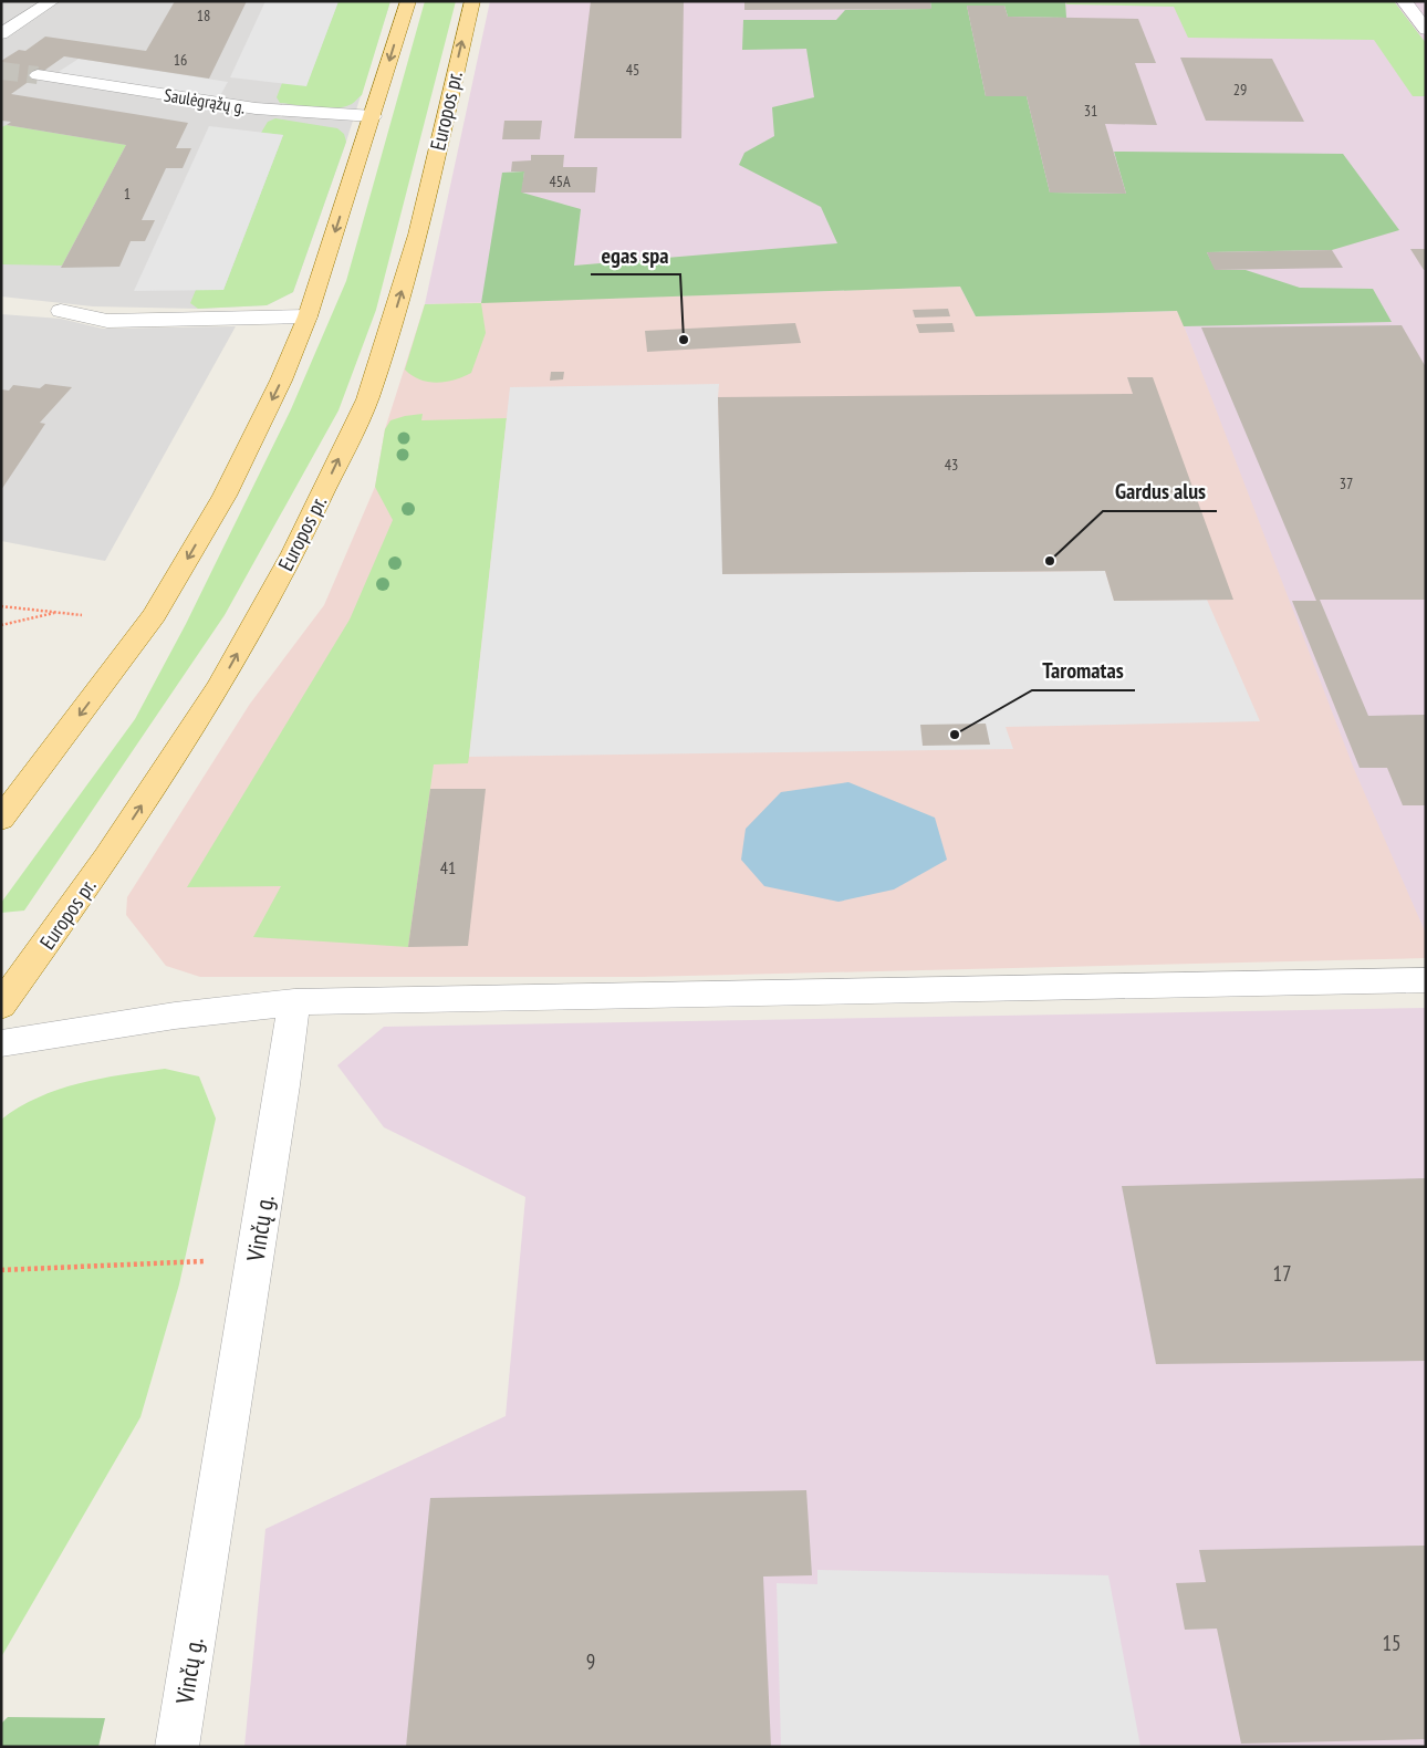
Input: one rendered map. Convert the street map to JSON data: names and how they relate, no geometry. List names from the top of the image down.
{
  "streets": {
    "main road": ["Europos pr."],
    "street": ["Saulėgrąžų g.", "Vinčų g."]
  },
  "places": ["egas spa", "Gardus alus", "Taromatas"],
  "house_numbers": [
    "18",
    "16",
    "45",
    "29",
    "31",
    "45A",
    "1",
    "43",
    "37",
    "41",
    "17",
    "15",
    "9"
  ]
}
